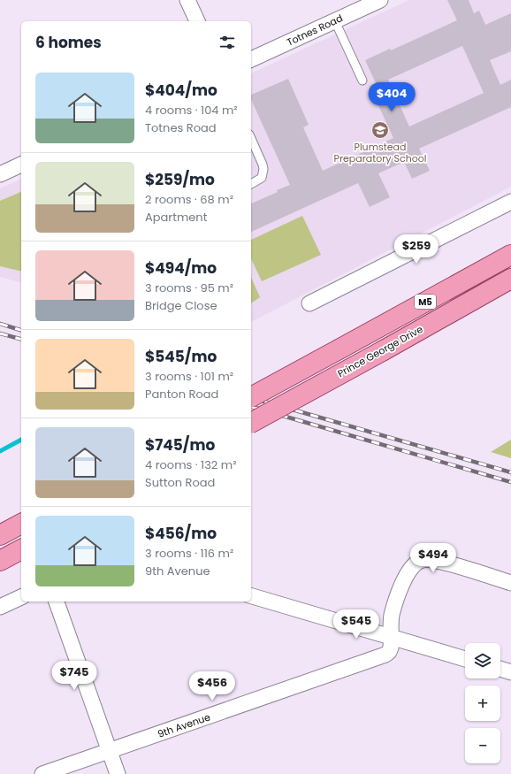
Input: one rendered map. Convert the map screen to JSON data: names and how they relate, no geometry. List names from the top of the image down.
{
  "streets": {
    "main road": ["M5", "Prince George Drive"],
    "street": ["Totnes Road", "9th Avenue"]
  },
  "places": {
    "school or university": ["Plumstead Preparatory School"]
  },
  "page": {
    "heading": "6 homes",
    "list": [
      {
        "name": "$404/mo",
        "note": "4 rooms · 104 m² · Totnes Road"
      },
      {
        "name": "$259/mo",
        "note": "2 rooms · 68 m² · Apartment"
      },
      {
        "name": "$494/mo",
        "note": "3 rooms · 95 m² · Bridge Close"
      },
      {
        "name": "$545/mo",
        "note": "3 rooms · 101 m² · Panton Road"
      },
      {
        "name": "$745/mo",
        "note": "4 rooms · 132 m² · Sutton Road"
      },
      {
        "name": "$456/mo",
        "note": "3 rooms · 116 m² · 9th Avenue"
      }
    ],
    "price": [
      "$404",
      "$259",
      "$494",
      "$545",
      "$745",
      "$456"
    ],
    "map_buttons": ["+", "−"]
  }
}
